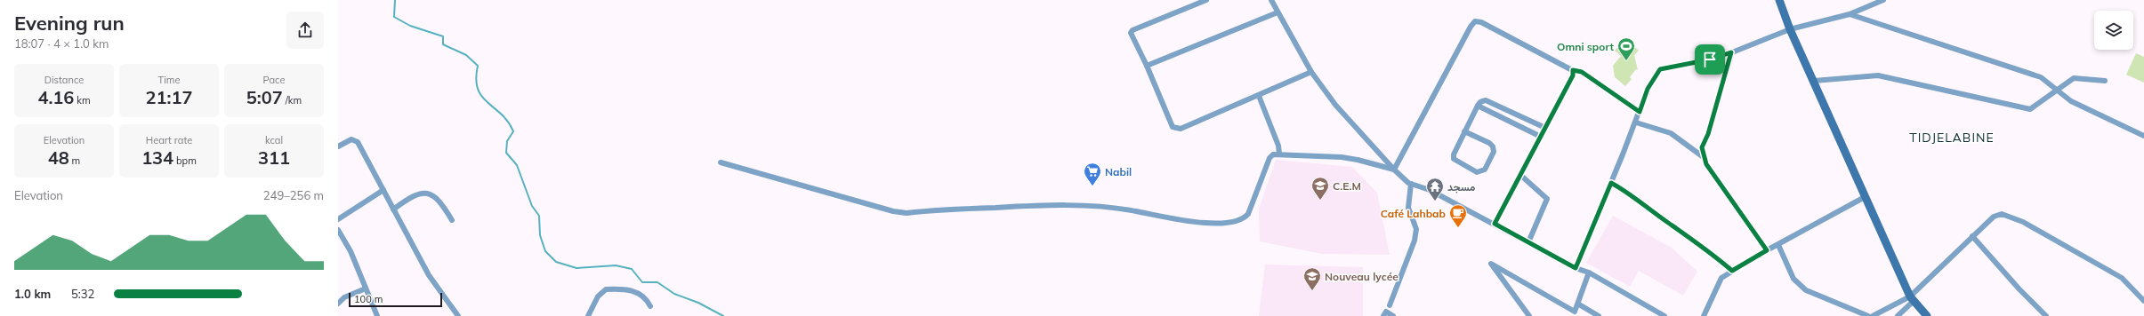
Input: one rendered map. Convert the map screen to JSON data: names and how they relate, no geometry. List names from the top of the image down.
{
  "districts": ["TIDJELABINE"],
  "places": {
    "sports": ["Omni sport"],
    "supermarket": ["Nabil"],
    "school or university": ["C.E.M", "Nouveau lycée"],
    "temple": ["مسجد"],
    "cafe": ["Café Lahbab"]
  },
  "scale_bar": "100 m",
  "page": {
    "heading": ["Evening run", "18:07 · 4 × 1.0 km"],
    "stats": [
      ["Distance", "4.16 km"],
      ["Time", "21:17"],
      ["Pace", "5:07 /km"],
      ["Elevation", "48 m"],
      ["Heart rate", "134 bpm"],
      ["kcal", "311"]
    ],
    "chart": ["Elevation", "249–256 m"],
    "list": [
      {
        "name": "1.0 km",
        "note": "5:32"
      }
    ],
    "scale": "100 m"
  }
}
